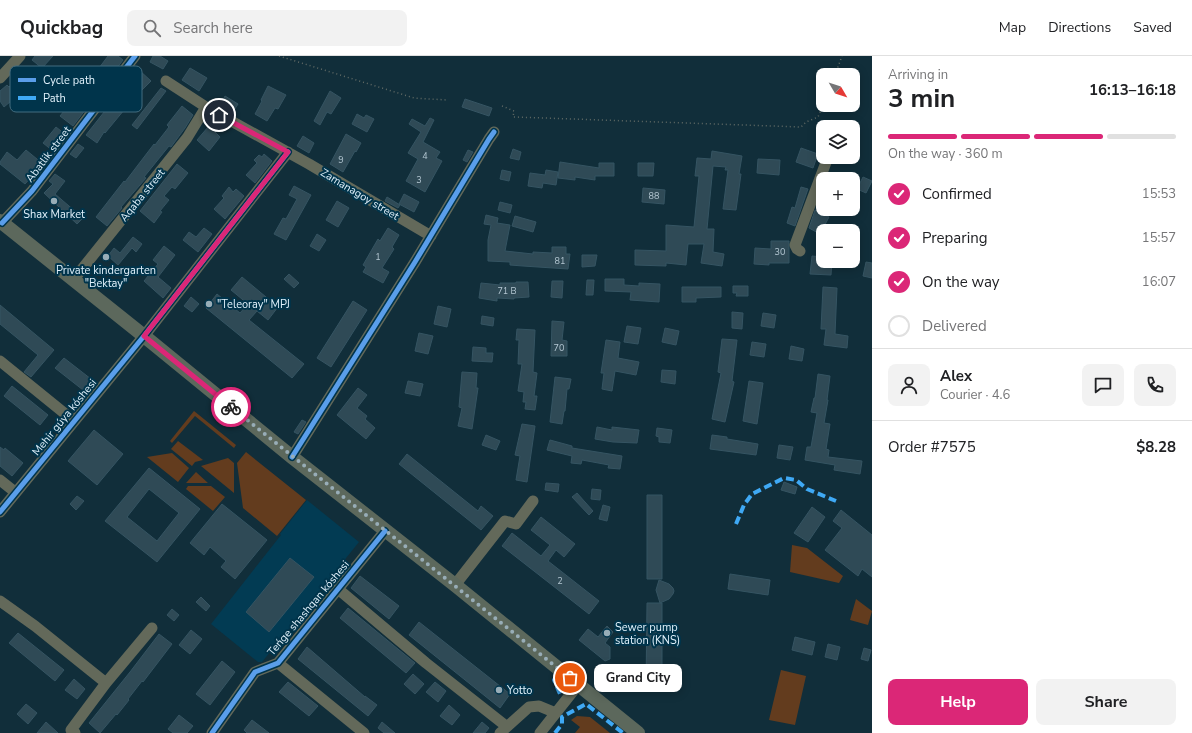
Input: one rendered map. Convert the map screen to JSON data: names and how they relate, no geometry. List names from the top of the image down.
{
  "streets": {
    "street": [
      "Abatlik street",
      "Zamanagoy street",
      "Aqaba street",
      "Mehir gúyа kóshesi",
      "Teńge shashqan kóshesi"
    ]
  },
  "crossings": [
    ["Zamanagoy street", "Aqaba street"]
  ],
  "places": [
    "Shax Market",
    "Private kindergarten \"Bektay\"",
    "\"Teleoray\" MPJ",
    "Sewer pump station (KNS)",
    "Grand City",
    "Yotto"
  ],
  "house_numbers": [
    "4",
    "9",
    "3",
    "88",
    "30",
    "1",
    "81",
    "71 В",
    "70",
    "2"
  ],
  "legend": ["Cycle path", "Path"],
  "north": "bottom right",
  "page": {
    "header": "Quickbag",
    "search": "Search here",
    "nav": ["Map", "Directions", "Saved"],
    "heading": ["3 min", "Arriving in", "16:13–16:18"],
    "panel": [
      "Alex",
      "Courier · 4.6",
      "Order #7575",
      "$8.28"
    ],
    "map_buttons": ["+", "−"],
    "bar": "On the way · 360 m",
    "list": [
      ["Confirmed", "15:53"],
      ["Preparing", "15:57"],
      ["On the way", "16:07"],
      "Delivered"
    ],
    "bubble": "Grand City",
    "buttons": ["Help", "Share"]
  }
}
